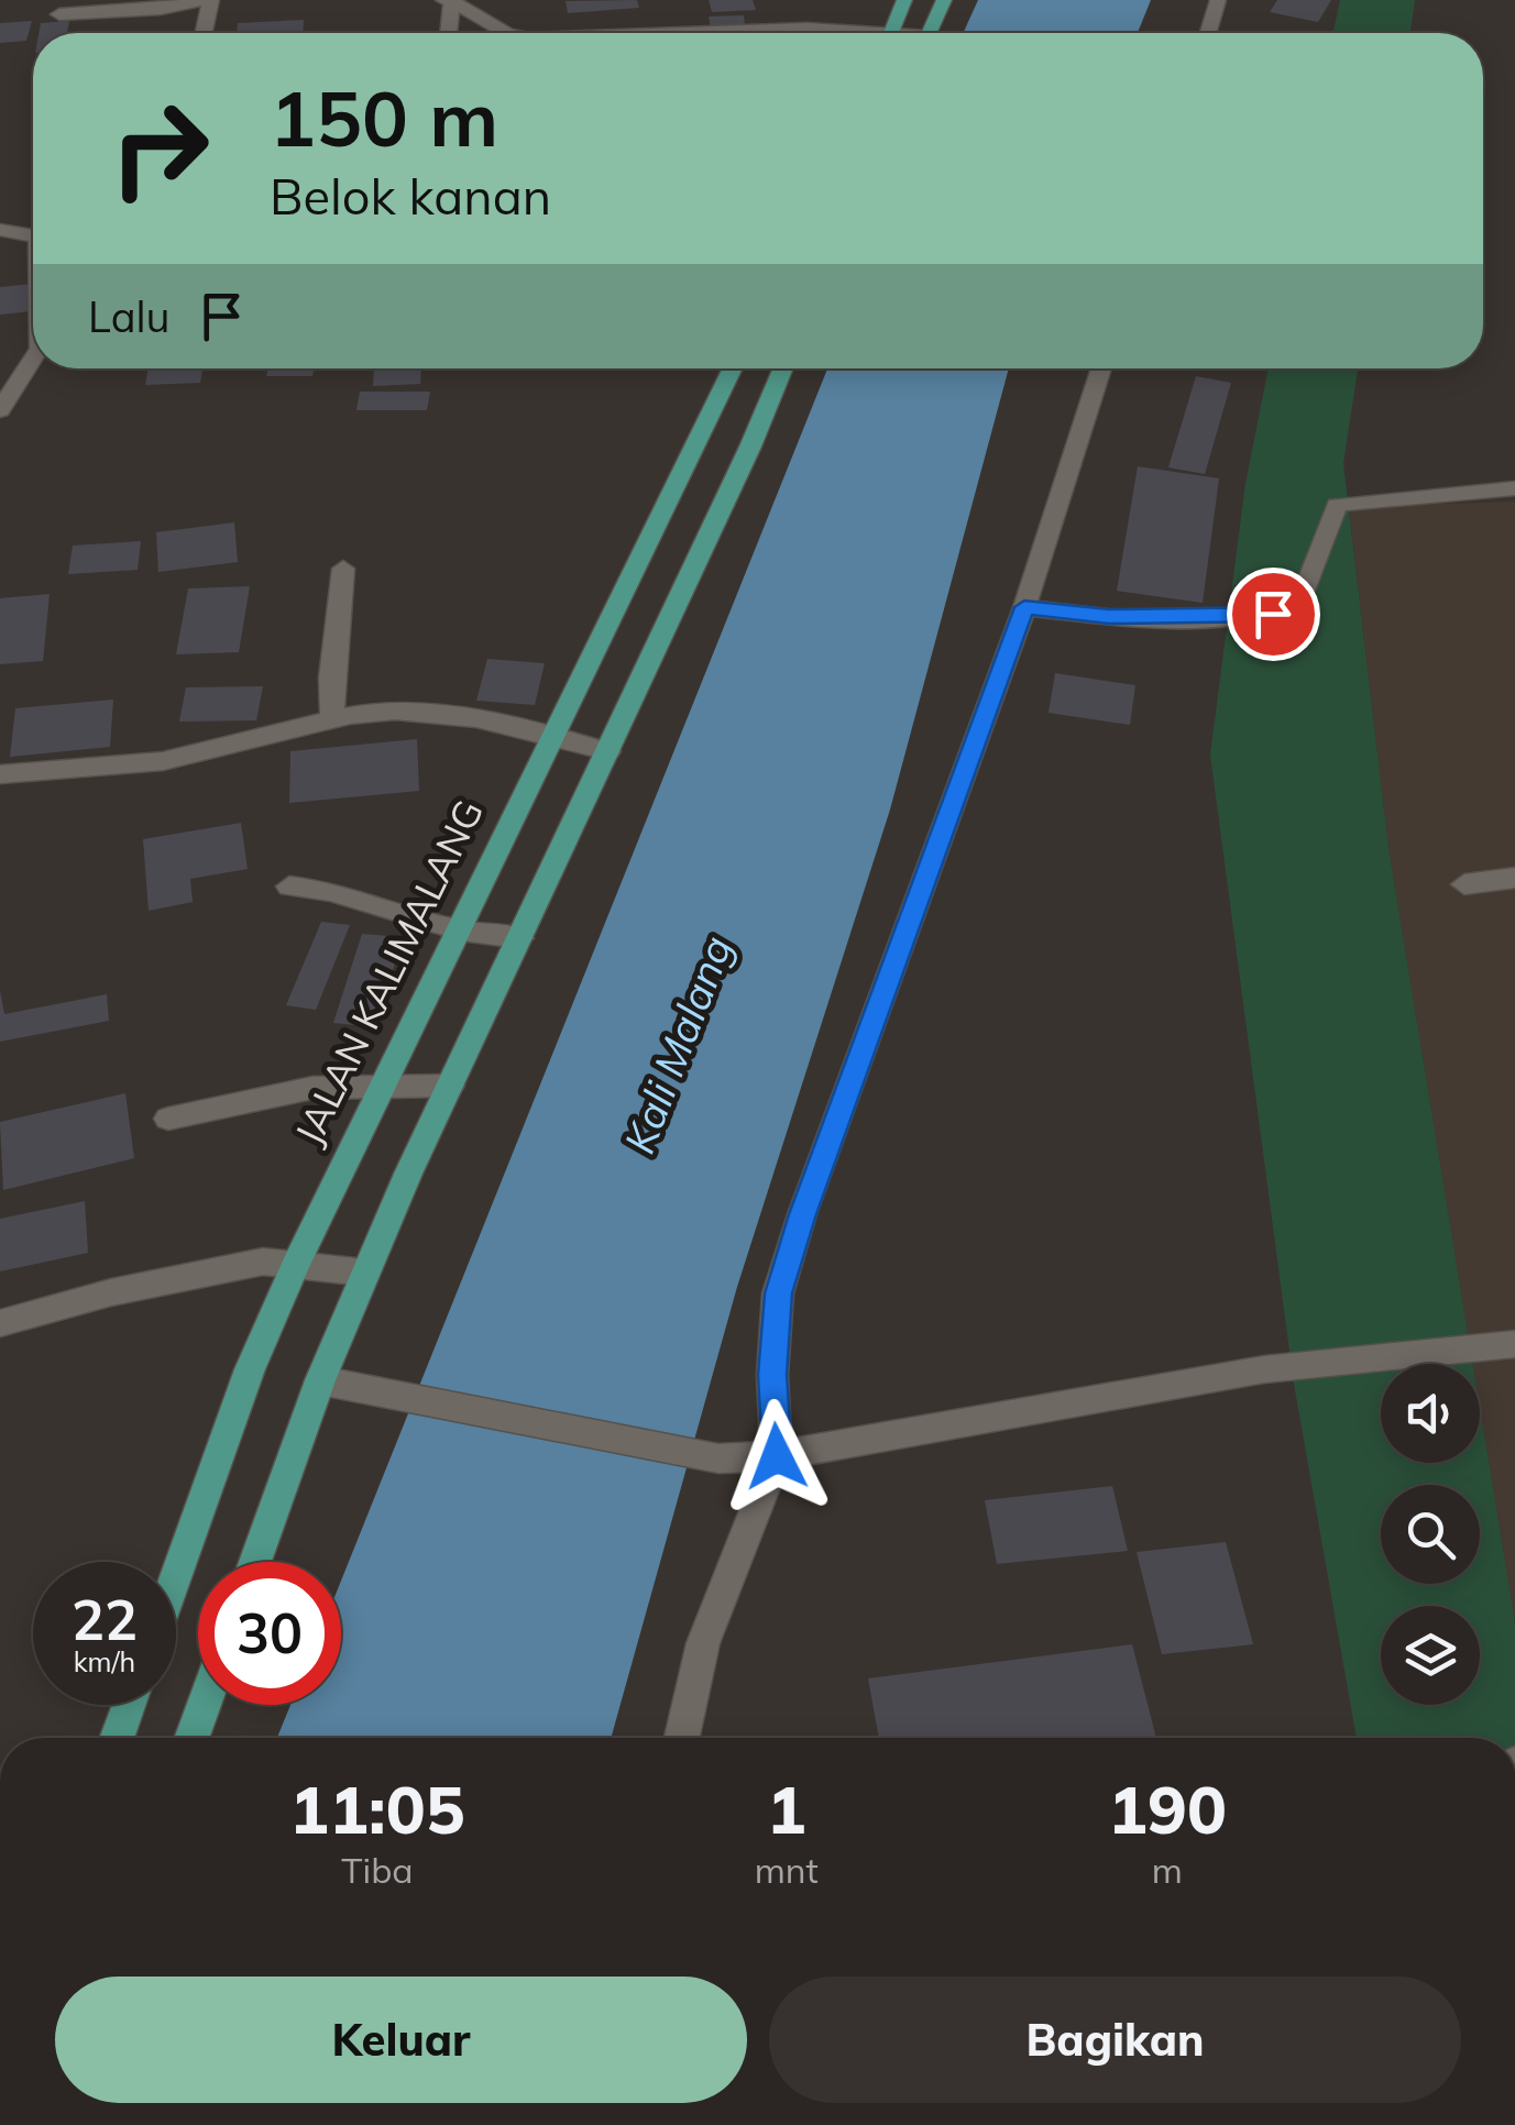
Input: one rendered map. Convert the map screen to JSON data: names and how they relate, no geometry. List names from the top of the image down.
{
  "streets": {
    "main road": ["JALAN KALIMALANG"]
  },
  "water": ["Kali Malang"],
  "page": {
    "turn": ["150 m", "Belok kanan"],
    "then": "Lalu",
    "speed": "22 km/h",
    "limit": "30",
    "eta": [
      "11:05",
      "Tiba",
      "1",
      "mnt",
      "190",
      "m"
    ],
    "buttons": ["Keluar", "Bagikan"]
  }
}
